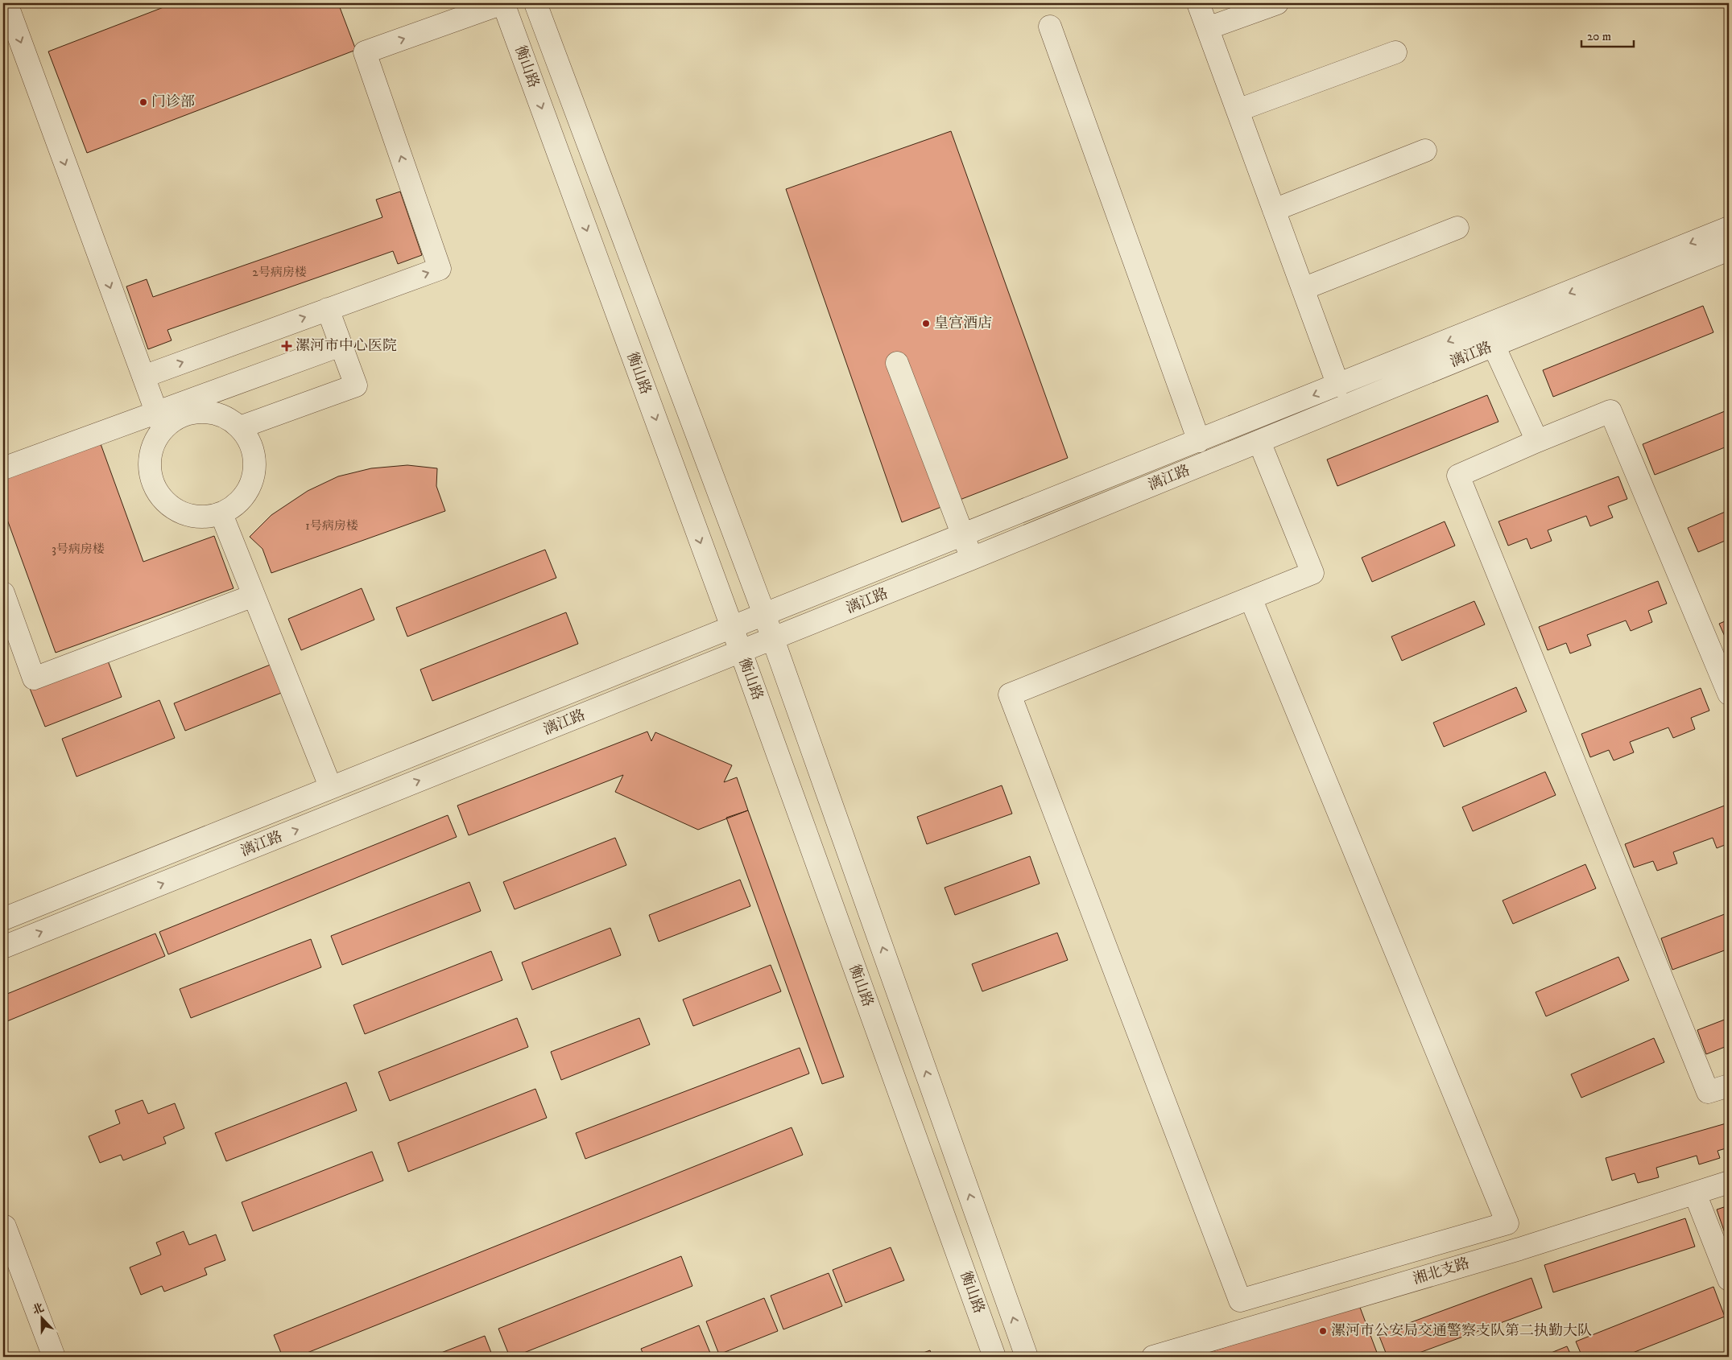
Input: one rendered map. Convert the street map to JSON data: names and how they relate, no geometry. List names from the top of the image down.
{
  "streets": {
    "street": ["衡山路", "漓江路", "湘北支路"]
  },
  "crossings": [
    ["衡山路", "漓江路"]
  ],
  "places": {
    "other": ["门诊部", "皇宫酒店", "漯河市公安局交通警察支队第二执勤大队"],
    "health": ["漯河市中心医院"]
  },
  "house_numbers": ["2号病房楼", "1号病房楼", "3号病房楼"],
  "scale_bar": "20 m",
  "north": "top"
}
